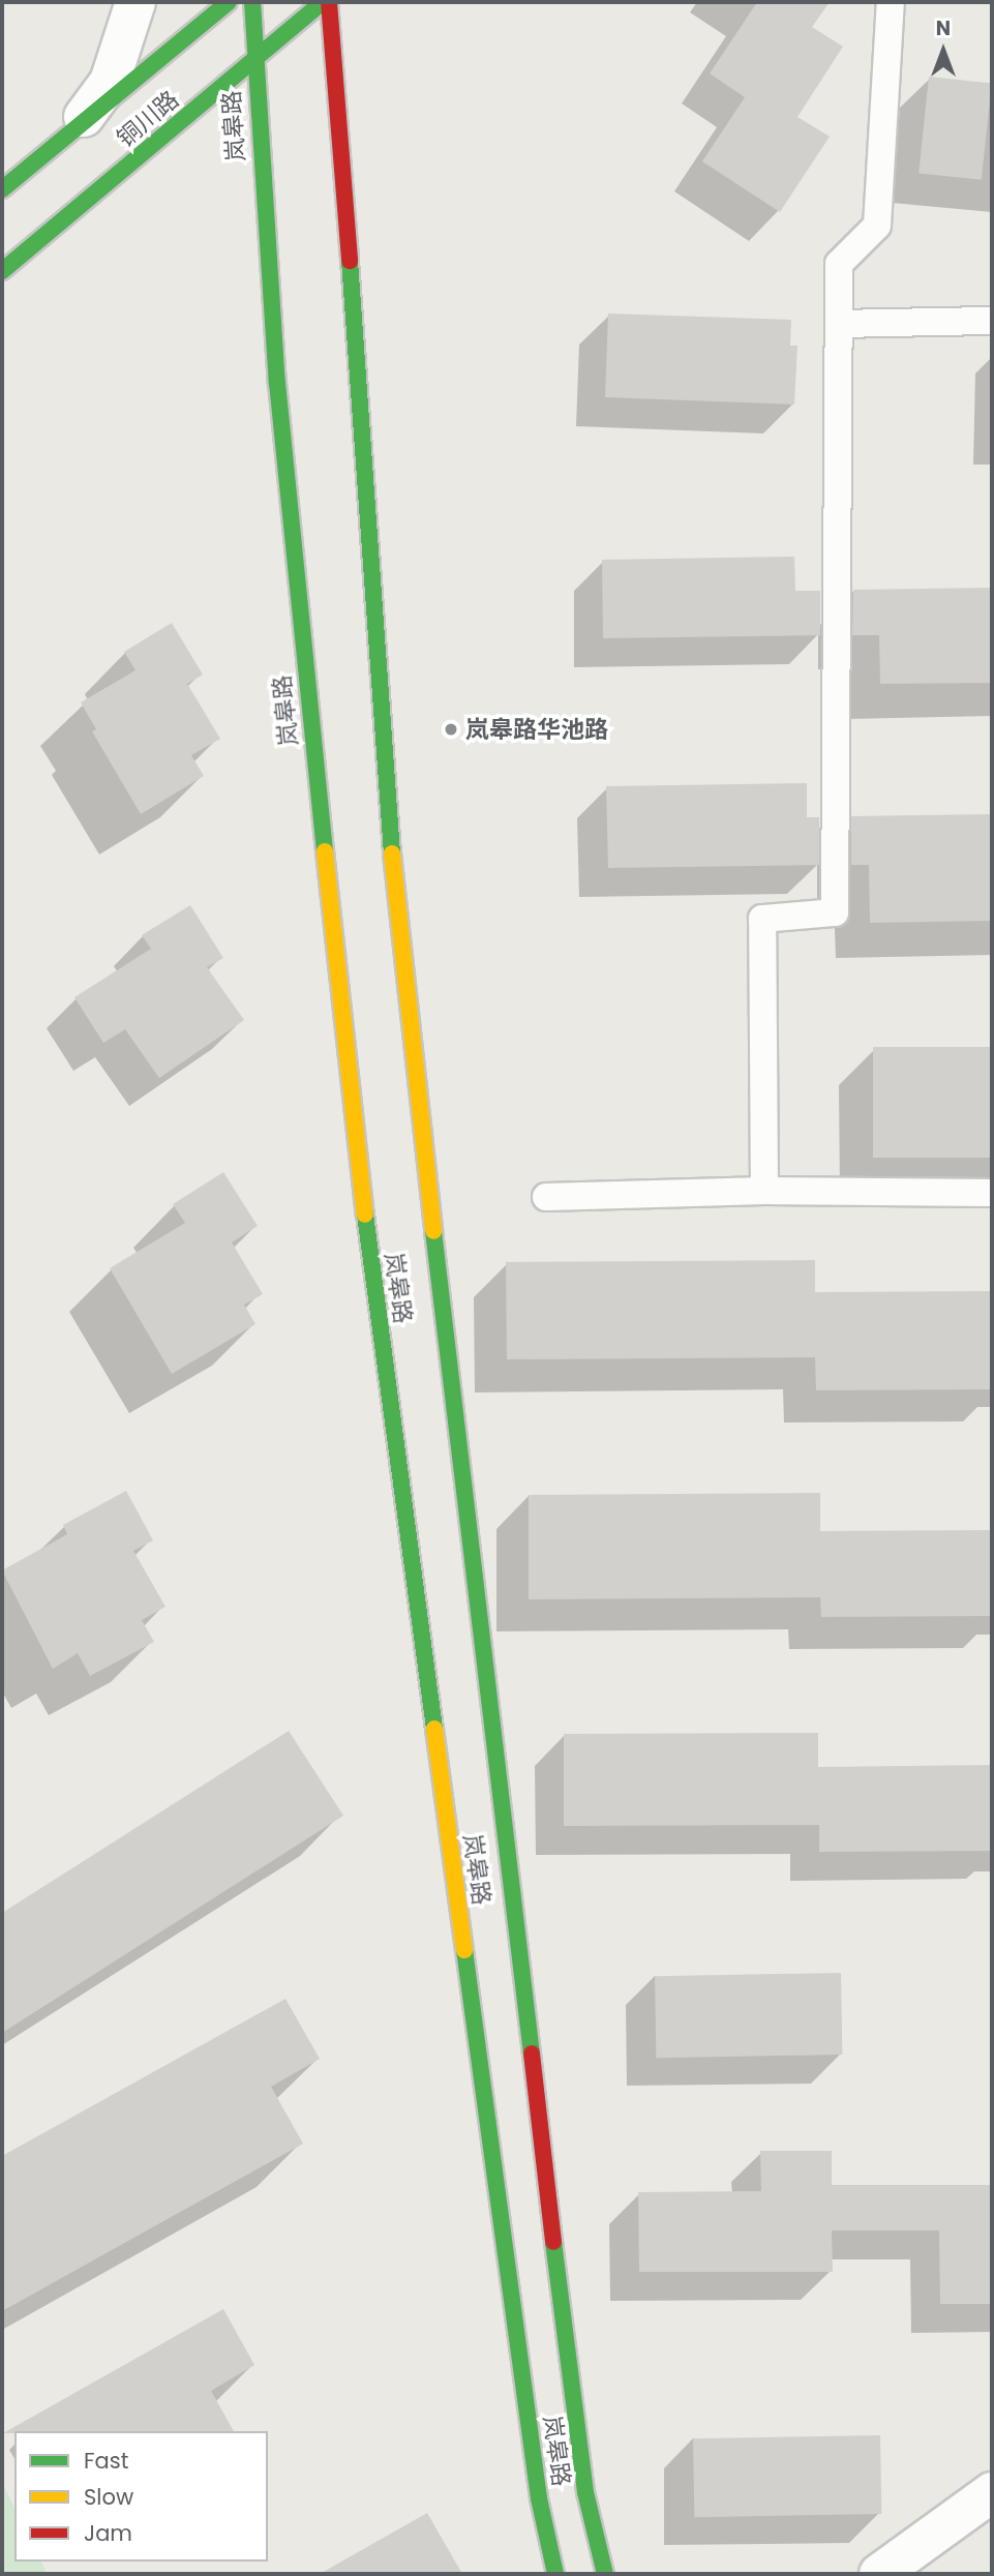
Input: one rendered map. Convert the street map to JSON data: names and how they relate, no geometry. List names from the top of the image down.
{
  "streets": {
    "main road": ["铜川路", "岚皋路"]
  },
  "crossings": [
    ["铜川路", "岚皋路"]
  ],
  "places": ["岚皋路华池路"],
  "legend": ["Fast", "Slow", "Jam"],
  "north": "top"
}
